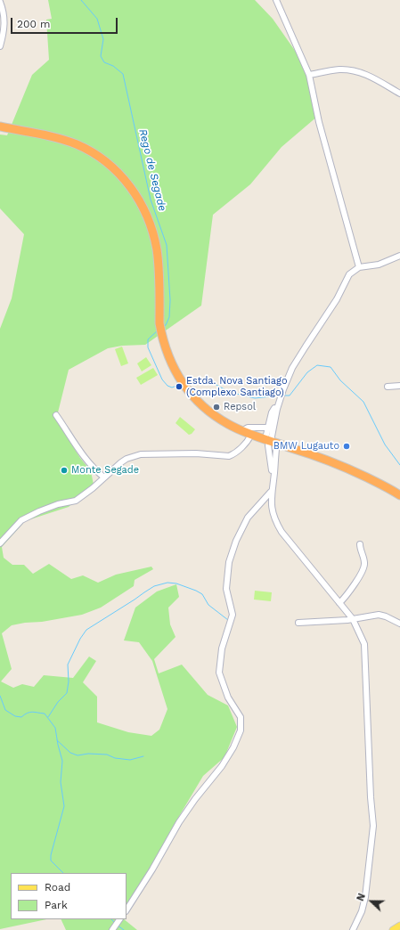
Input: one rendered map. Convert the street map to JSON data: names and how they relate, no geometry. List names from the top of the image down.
{
  "water": ["Rego de Segade"],
  "places": [
    "Estda. Nova Santiago (Complexo Santiago)",
    "Repsol",
    "BMW Lugauto",
    "Monte Segade"
  ],
  "legend": ["Road", "Park"],
  "scale_bar": "200 m",
  "north": "left"
}
